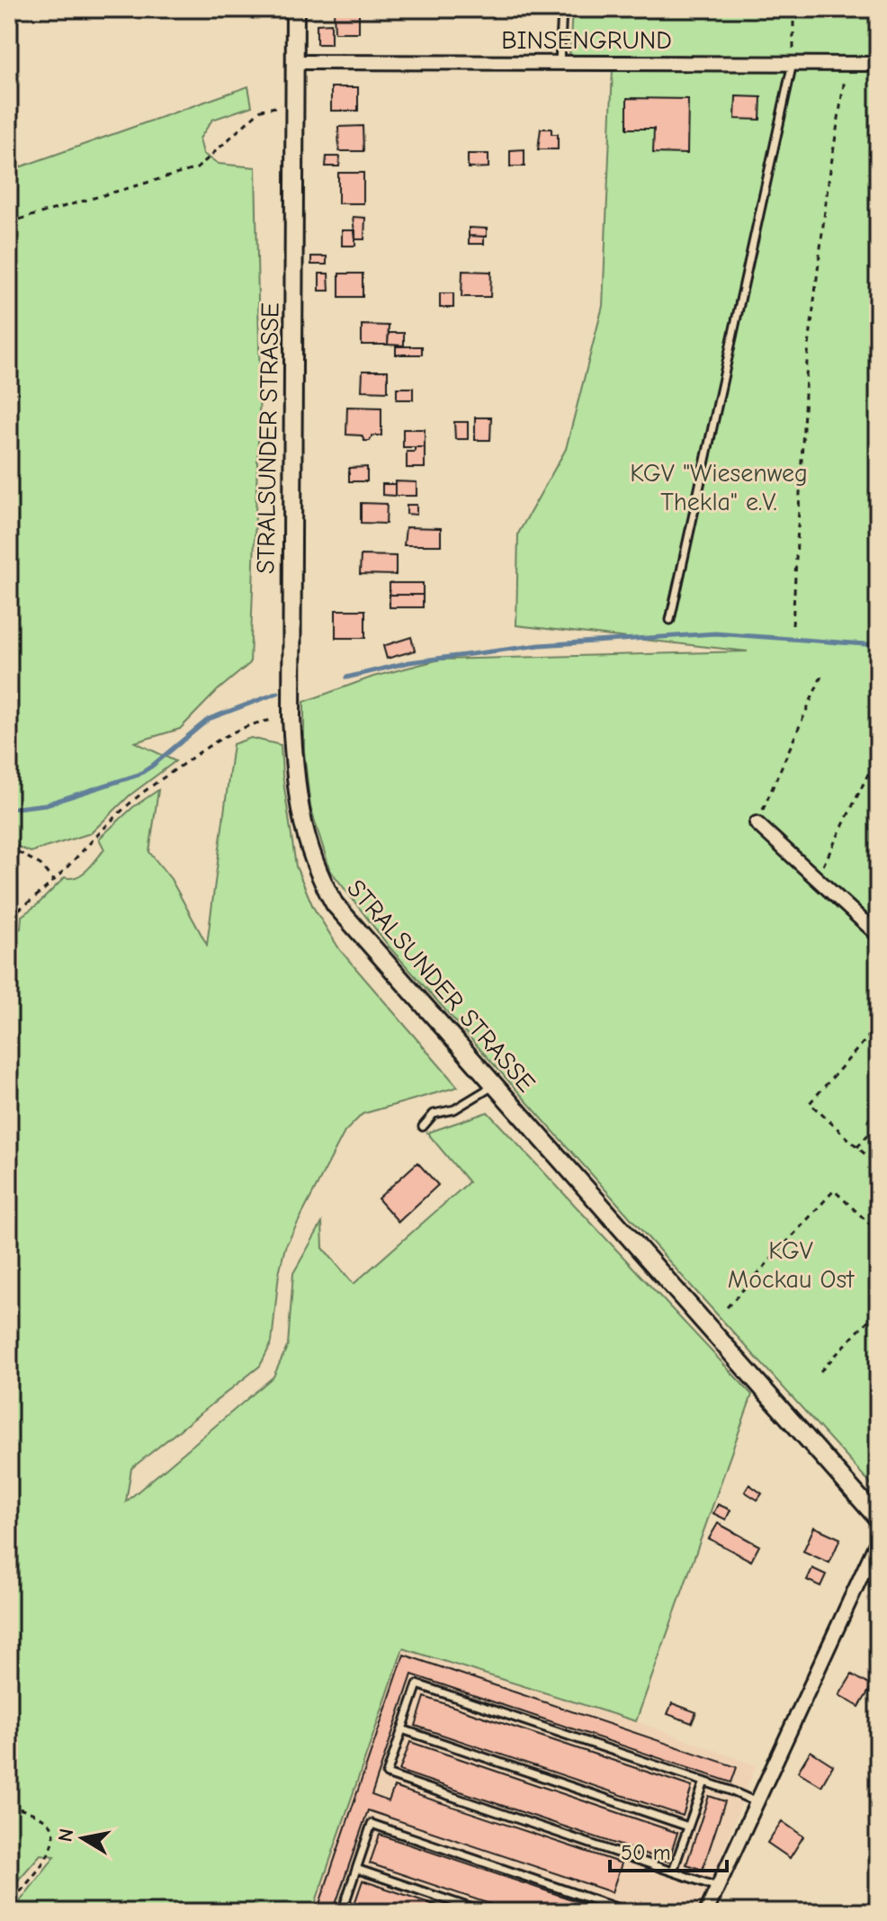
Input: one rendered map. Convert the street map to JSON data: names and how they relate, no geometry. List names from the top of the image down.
{
  "streets": {
    "street": ["BINSENGRUND", "STRALSUNDER STRASSE"]
  },
  "crossings": [
    ["BINSENGRUND", "STRALSUNDER STRASSE"]
  ],
  "parks": ["KGV \"Wiesenweg Thekla\" e.V.", "KGV Mockau Ost"],
  "scale_bar": "50 m",
  "north": "left"
}
